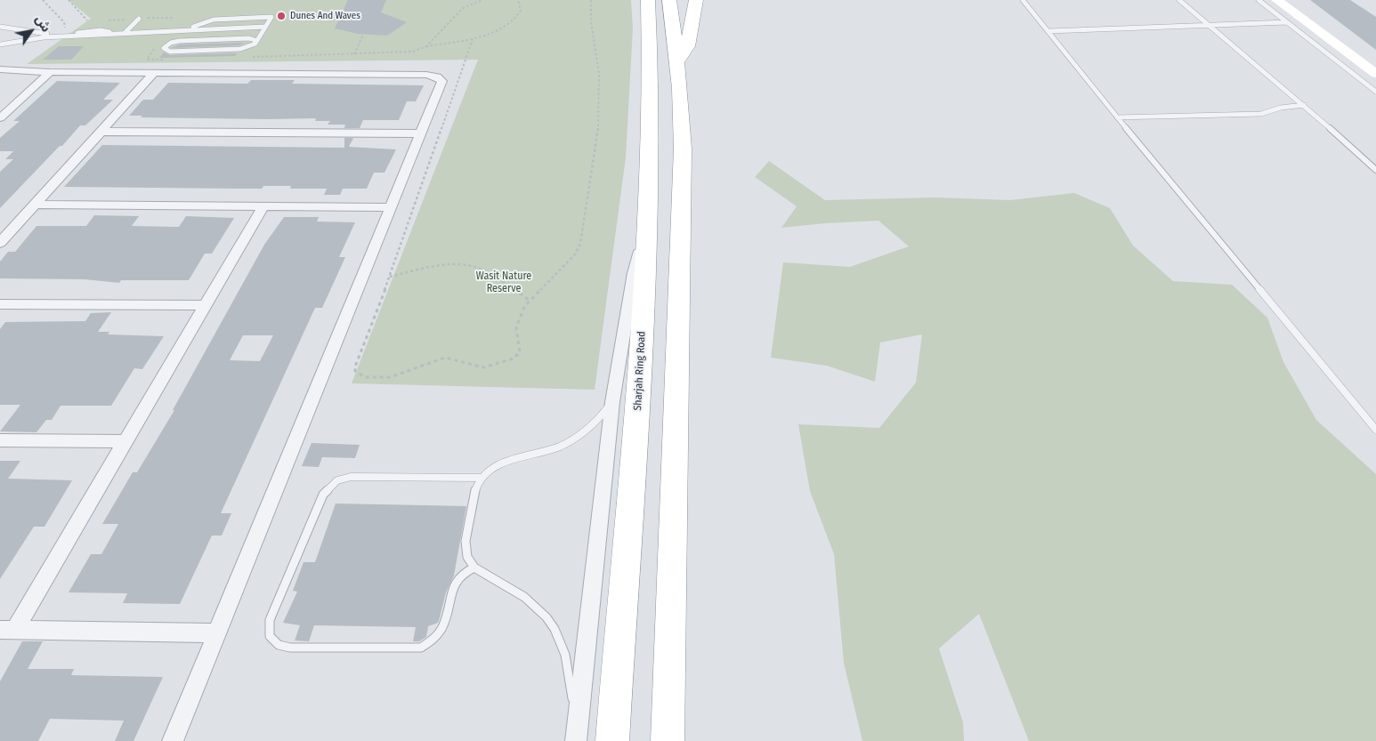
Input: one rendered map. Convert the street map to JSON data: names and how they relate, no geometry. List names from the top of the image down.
{
  "streets": {
    "highway": ["Sharjah Ring Road"]
  },
  "parks": ["Wasit Nature Reserve"],
  "places": ["Dunes And Waves"],
  "north": "top right"
}
